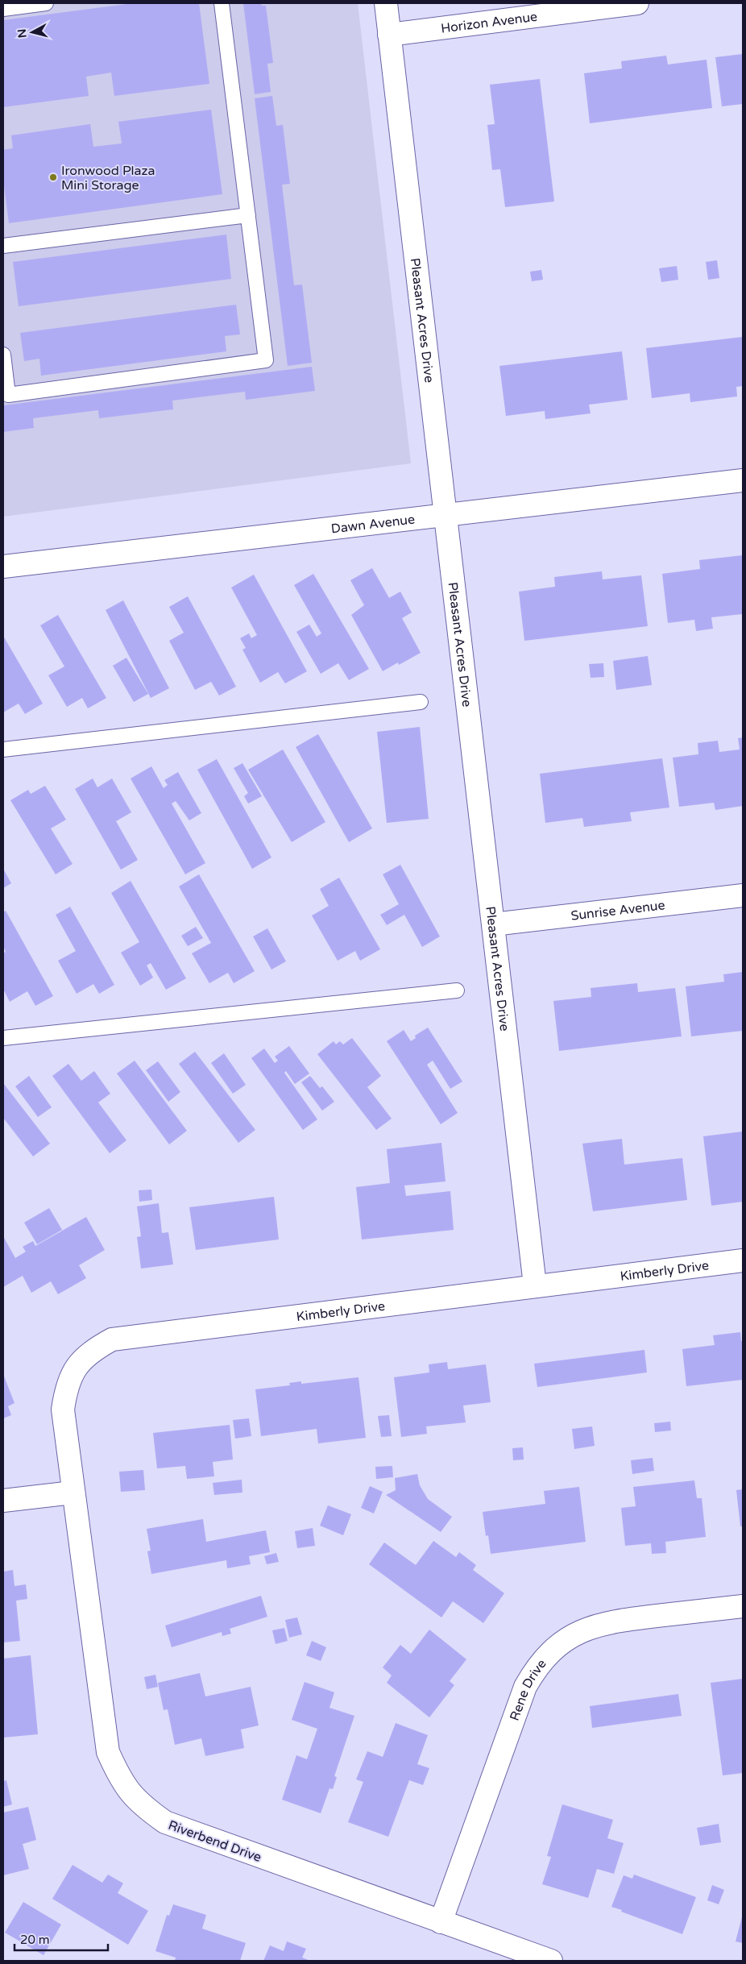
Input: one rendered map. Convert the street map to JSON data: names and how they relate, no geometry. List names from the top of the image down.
{
  "streets": {
    "street": [
      "Horizon Avenue",
      "Pleasant Acres Drive",
      "Dawn Avenue",
      "Sunrise Avenue",
      "Kimberly Drive",
      "Rene Drive",
      "Riverbend Drive"
    ]
  },
  "crossings": [
    ["Horizon Avenue", "Pleasant Acres Drive"],
    ["Pleasant Acres Drive", "Dawn Avenue"],
    ["Pleasant Acres Drive", "Sunrise Avenue"],
    ["Pleasant Acres Drive", "Kimberly Drive"],
    ["Kimberly Drive", "Riverbend Drive"],
    ["Rene Drive", "Riverbend Drive"]
  ],
  "places": ["Ironwood Plaza Mini Storage"],
  "scale_bar": "20 m",
  "north": "left"
}
